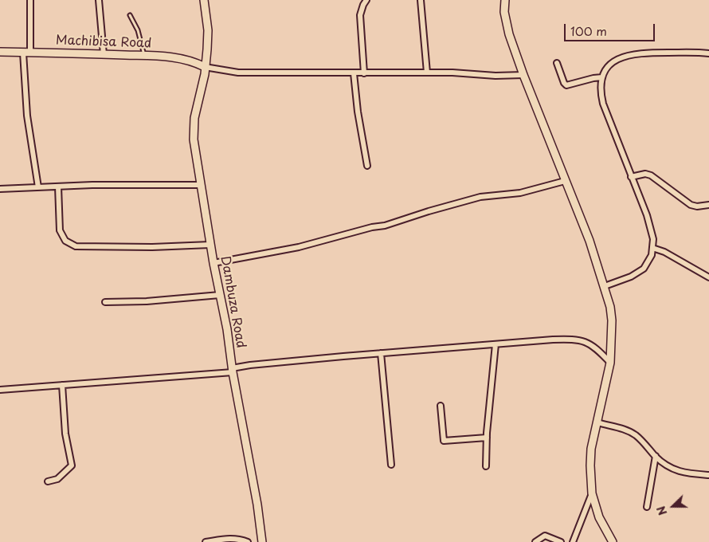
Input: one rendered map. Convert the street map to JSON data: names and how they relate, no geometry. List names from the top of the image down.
{
  "streets": {
    "street": ["Machibisa Road", "Dambuza Road"]
  },
  "crossings": [
    ["Machibisa Road", "Dambuza Road"]
  ],
  "scale_bar": "100 m",
  "north": "left"
}
